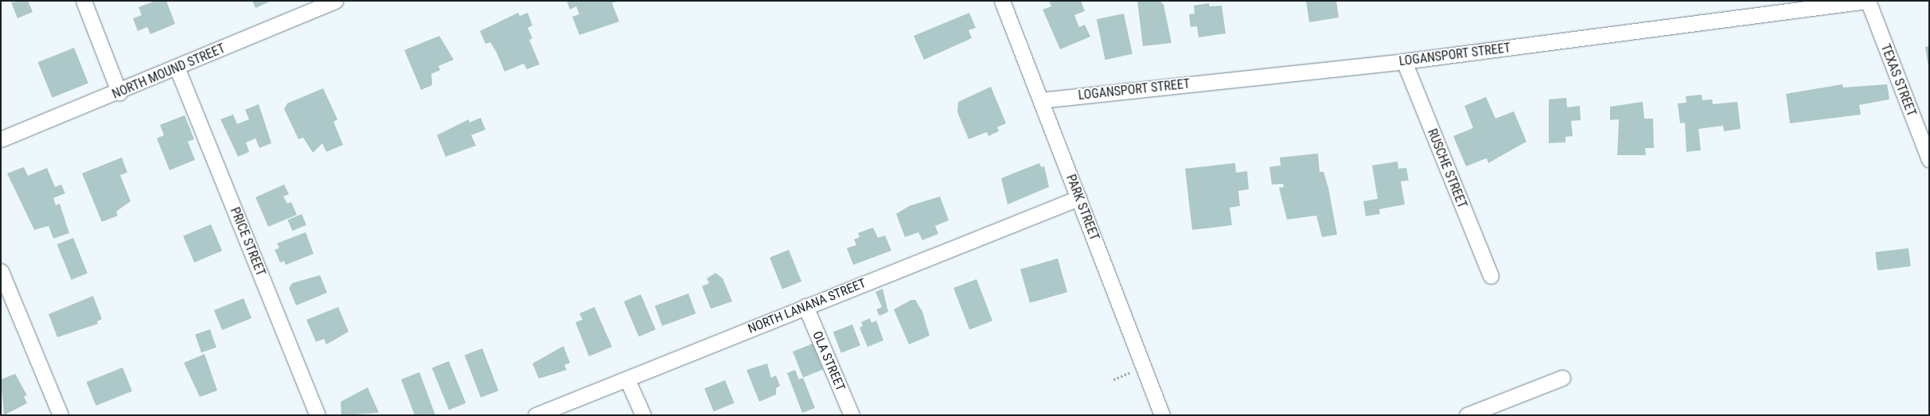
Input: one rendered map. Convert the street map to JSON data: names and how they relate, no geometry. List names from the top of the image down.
{
  "streets": {
    "street": [
      "LOGANSPORT STREET",
      "NORTH MOUND STREET",
      "TEXAS STREET",
      "RUSCHE STREET",
      "PARK STREET",
      "PRICE STREET",
      "NORTH LANANA STREET",
      "OLA STREET"
    ]
  },
  "crossings": [
    ["LOGANSPORT STREET", "TEXAS STREET"],
    ["LOGANSPORT STREET", "RUSCHE STREET"],
    ["LOGANSPORT STREET", "PARK STREET"],
    ["NORTH MOUND STREET", "PRICE STREET"],
    ["PARK STREET", "NORTH LANANA STREET"],
    ["NORTH LANANA STREET", "OLA STREET"]
  ]
}
